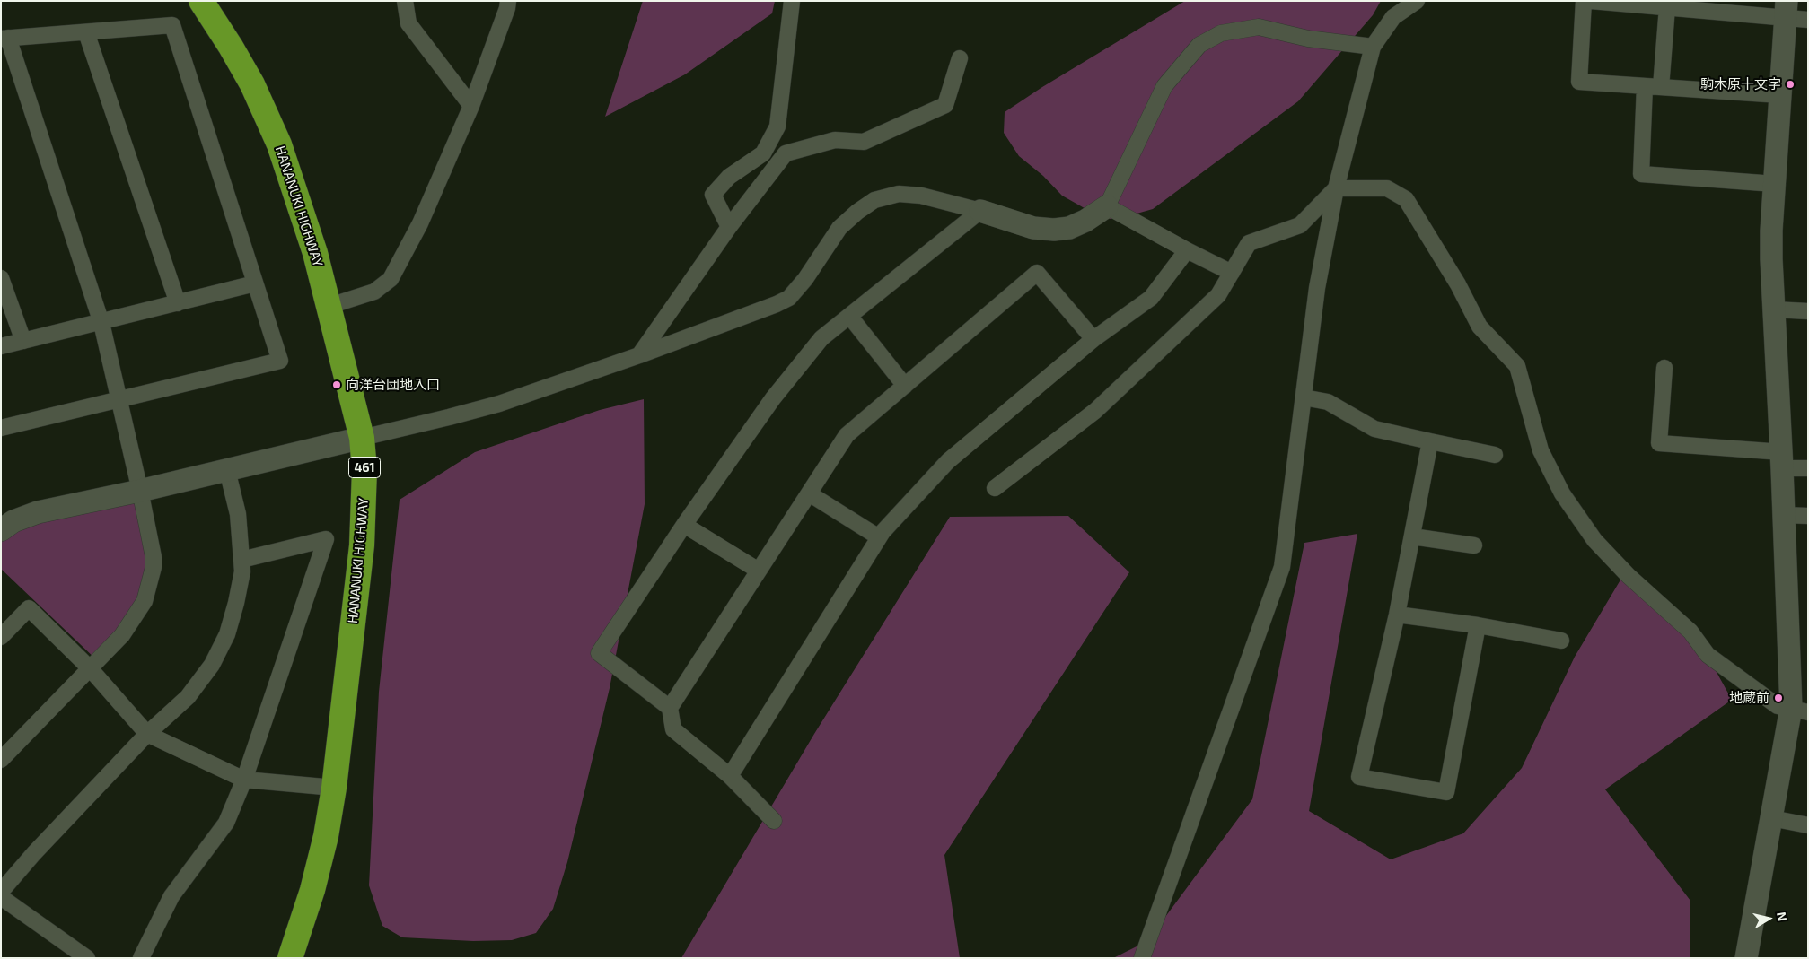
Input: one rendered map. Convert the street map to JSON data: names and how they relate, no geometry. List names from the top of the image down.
{
  "streets": {
    "highway": ["HANANUKI HIGHWAY", "461"]
  },
  "places": ["駒木原十文字", "向洋台団地入口", "地蔵前"],
  "north": "right"
}
